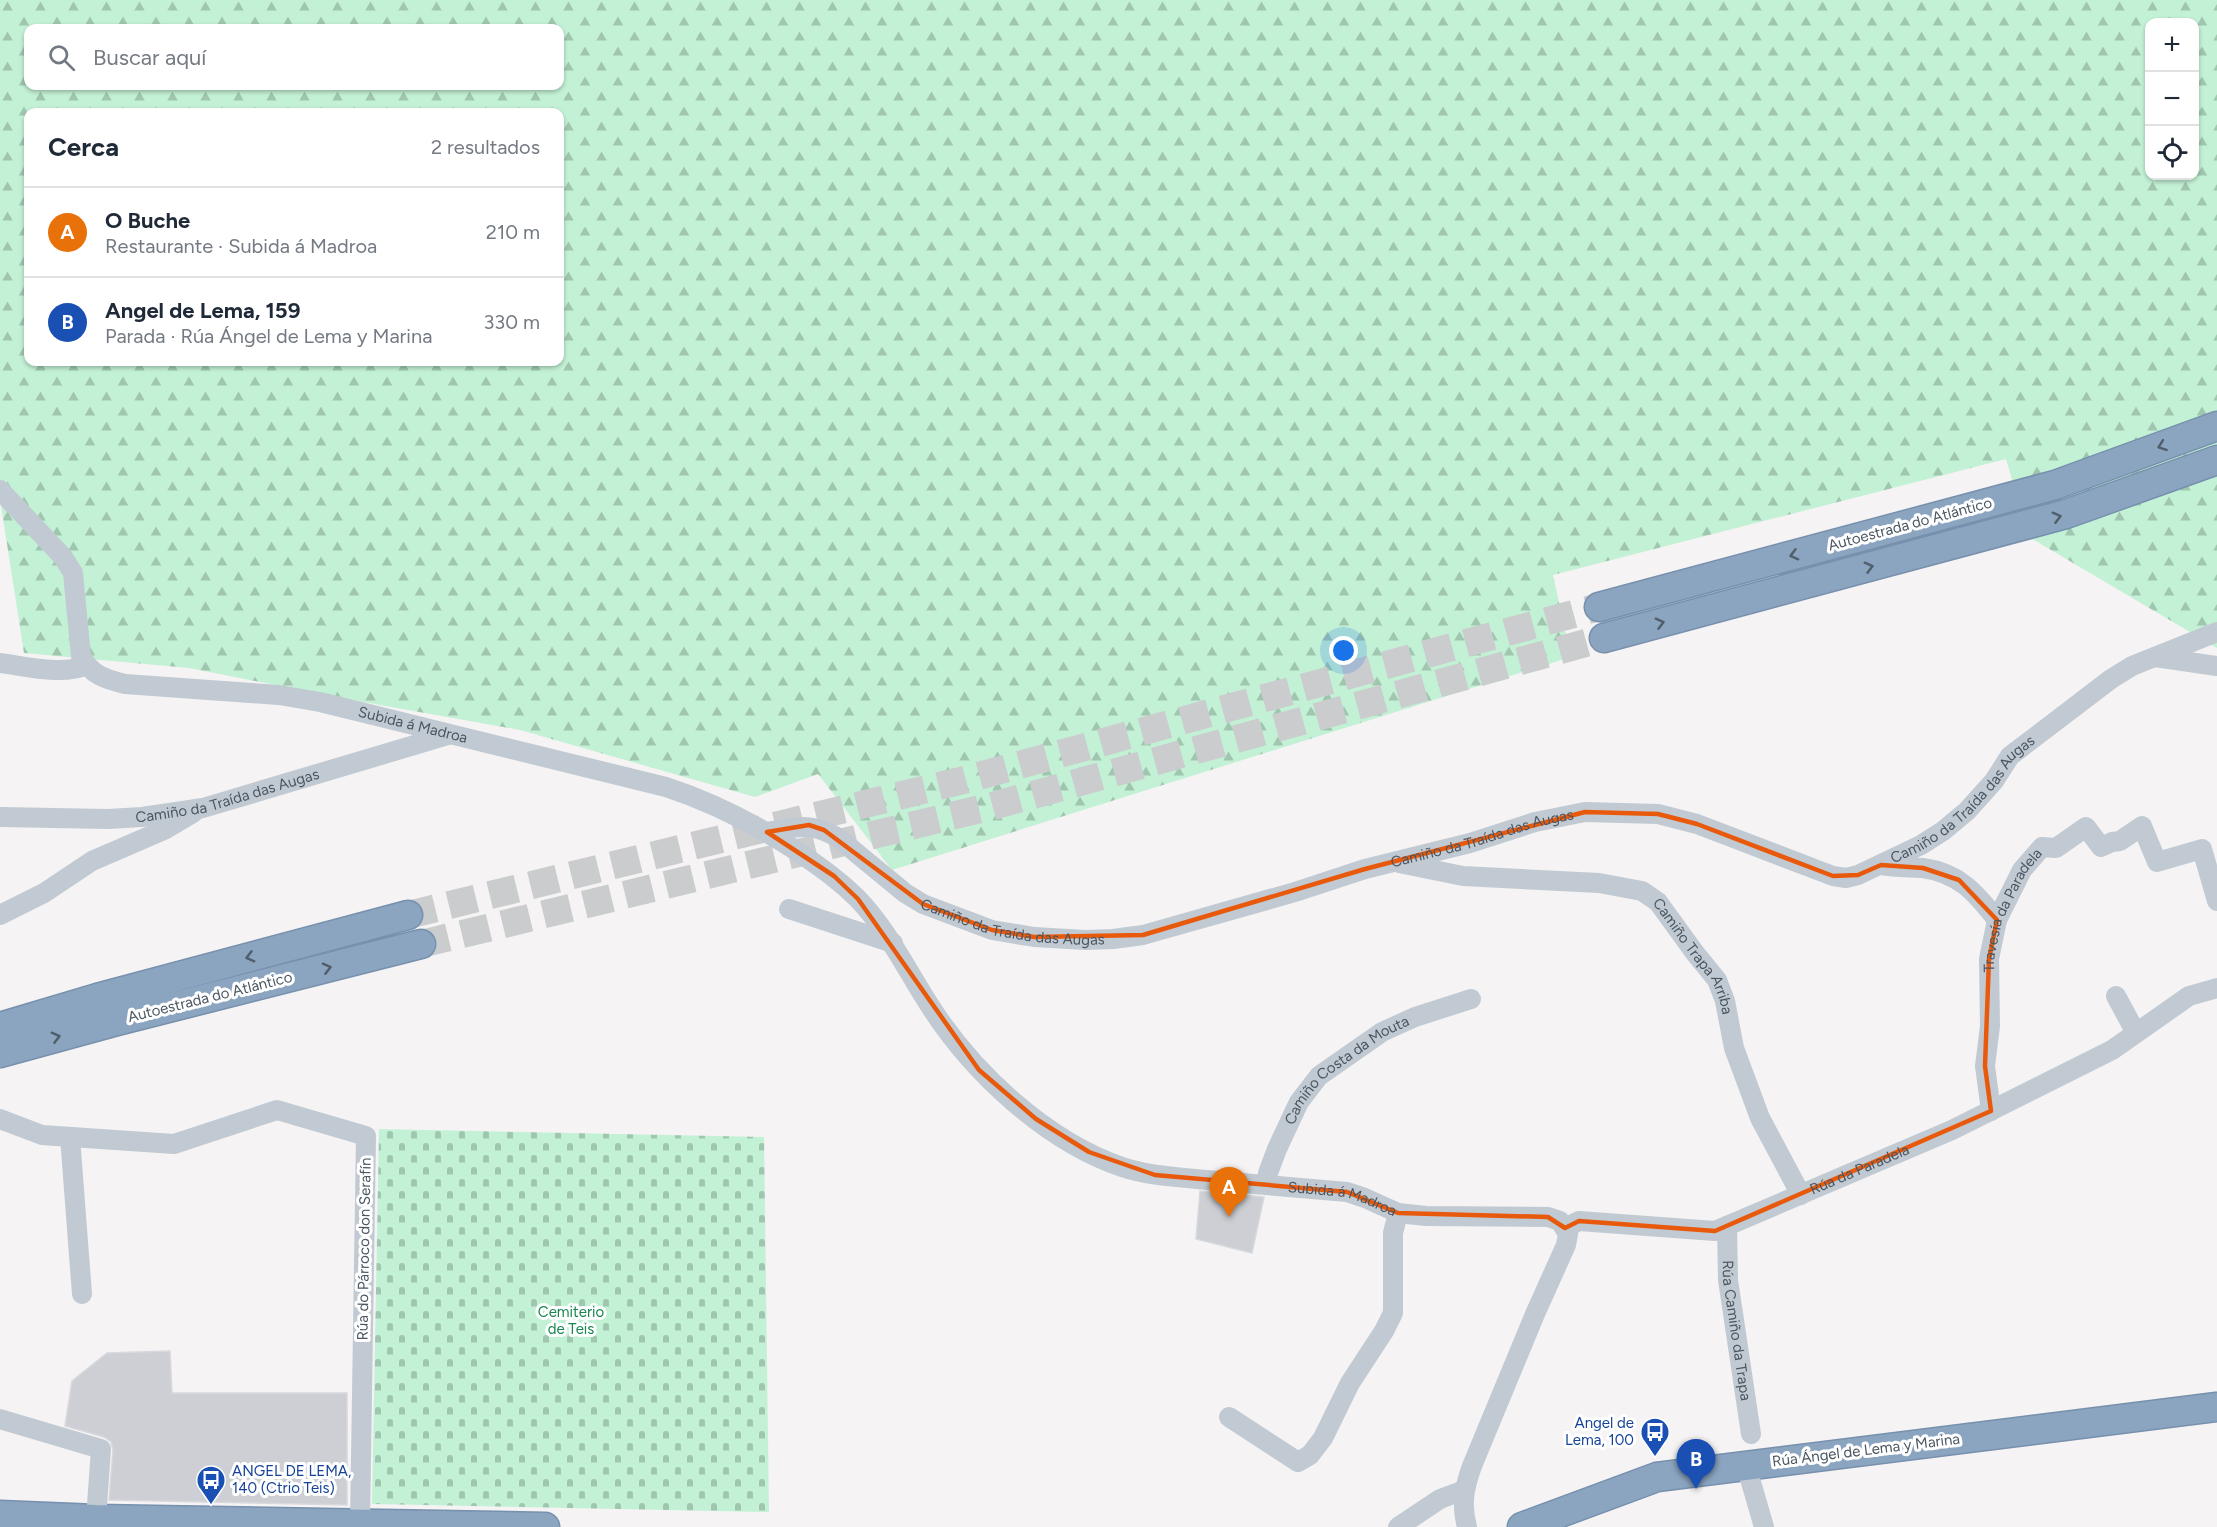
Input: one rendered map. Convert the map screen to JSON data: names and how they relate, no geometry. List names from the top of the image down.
{
  "streets": {
    "highway": ["Autoestrada do Atlántico", "Rúa Ángel de Lema y Marina"],
    "street": [
      "Subida á Madroa",
      "Camiño da Traída das Augas",
      "Travesía da Paradela",
      "Camiño Trapa Arriba",
      "Camiño Costa da Mouta",
      "Rúa da Paradela",
      "Rúa do Párroco don Serafín",
      "Rúa Camiño da Trapa"
    ]
  },
  "crossings": [
    ["Subida á Madroa", "Camiño da Traída das Augas"],
    ["Subida á Madroa", "Camiño Costa da Mouta"],
    ["Subida á Madroa", "Rúa da Paradela"],
    ["Camiño da Traída das Augas", "Camiño Trapa Arriba"],
    ["Travesía da Paradela", "Rúa da Paradela"],
    ["Camiño Trapa Arriba", "Rúa da Paradela"],
    ["Rúa da Paradela", "Rúa Camiño da Trapa"]
  ],
  "parks": ["Cemiterio de Teis"],
  "places": {
    "bus stop": ["Angel de Lema, 100", "ANGEL DE LEMA, 140 (Ctrio Teis)"]
  },
  "page": {
    "map_buttons": ["+", "−"],
    "search": "Buscar aquí",
    "heading": ["Cerca", "2 resultados"],
    "list": [
      {
        "mark": "A",
        "name": "O Buche",
        "note": "Restaurante · Subida á Madroa",
        "value": "210 m"
      },
      {
        "mark": "B",
        "name": "Angel de Lema, 159",
        "note": "Parada · Rúa Ángel de Lema y Marina",
        "value": "330 m"
      }
    ],
    "pins": ["A", "B"]
  }
}
